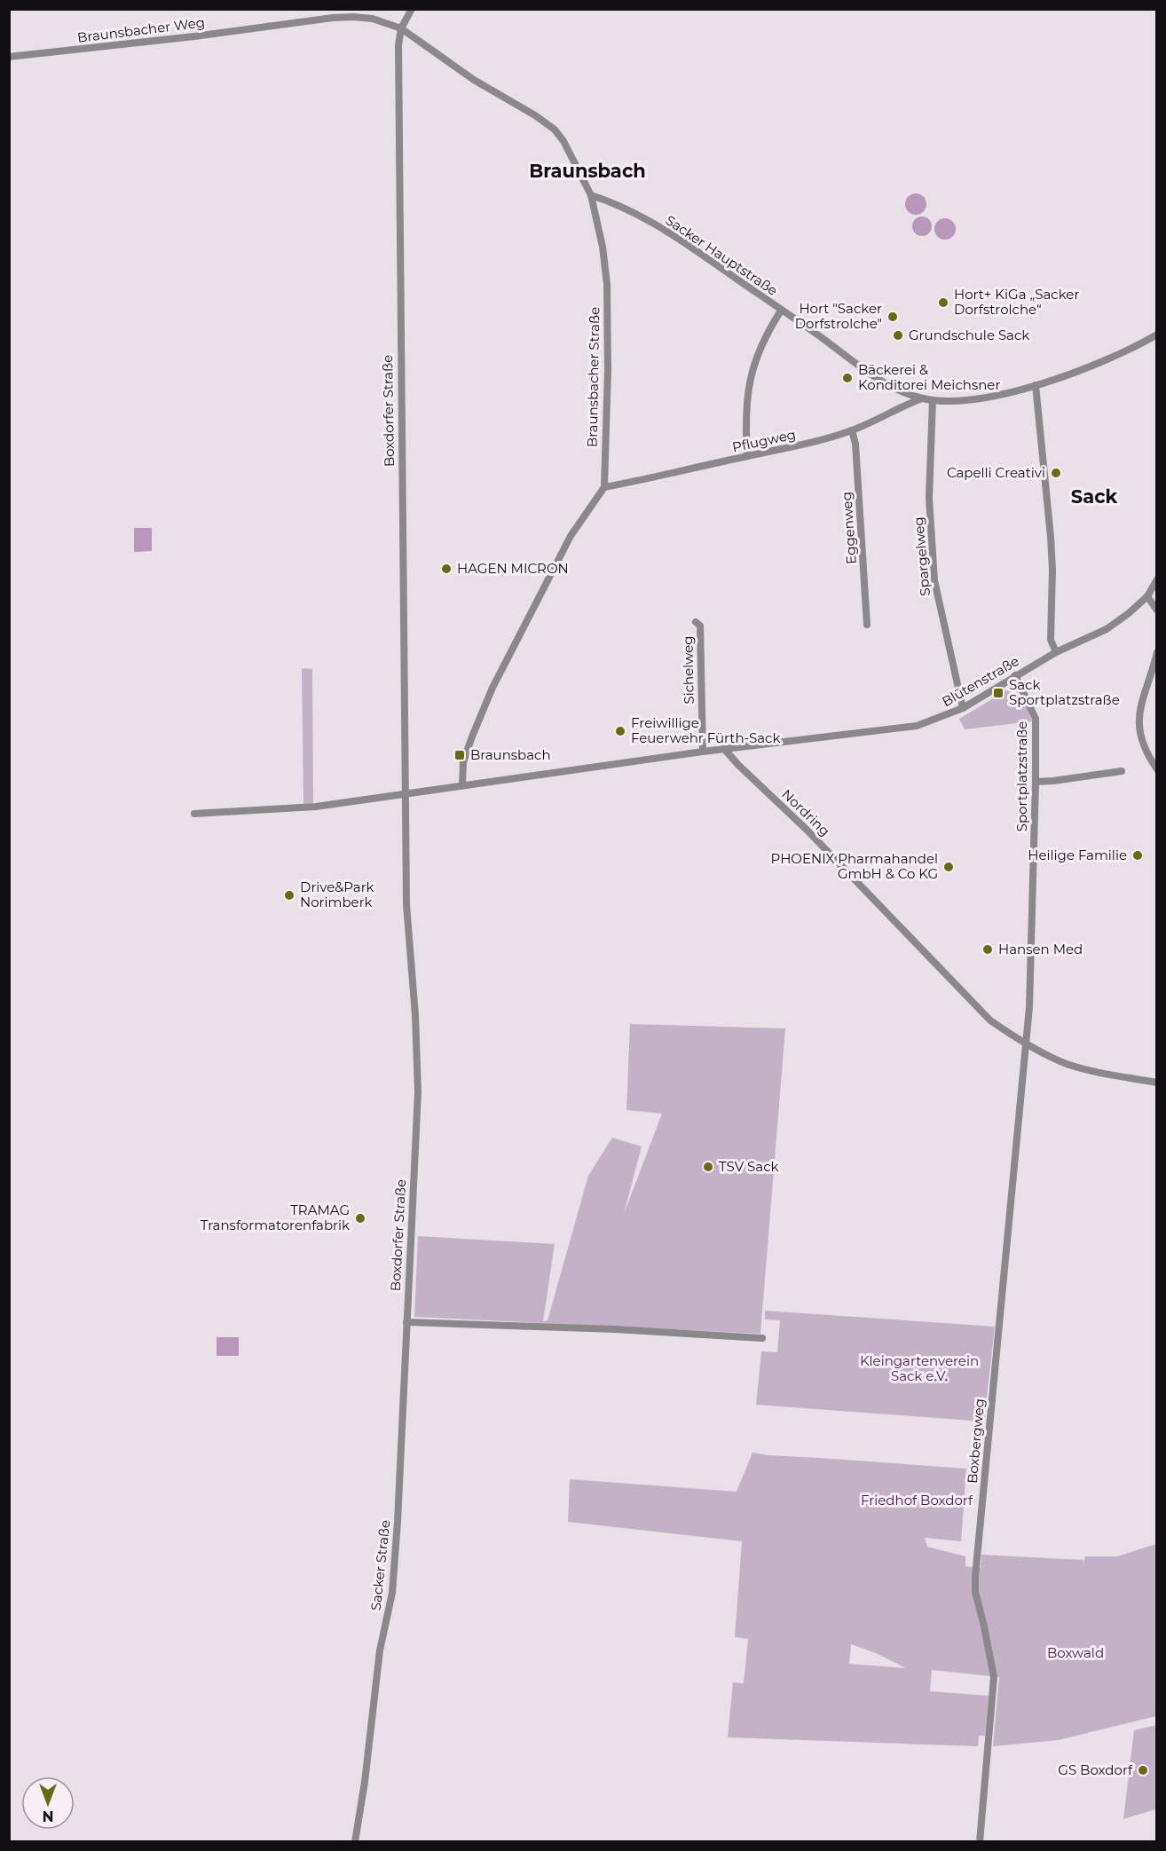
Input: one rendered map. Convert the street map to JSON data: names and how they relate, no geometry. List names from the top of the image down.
{
  "streets": {
    "street": [
      "Braunsbacher Weg",
      "Sacker Hauptstraße",
      "Braunsbacher Straße",
      "Boxdorfer Straße",
      "Pflugweg",
      "Eggenweg",
      "Spargelweg",
      "Sichelweg",
      "Blütenstraße",
      "Sportplatzstraße",
      "Nordring",
      "Boxbergweg",
      "Sacker Straße"
    ]
  },
  "crossings": [
    ["Braunsbacher Weg", "Braunsbacher Straße"],
    ["Braunsbacher Weg", "Boxdorfer Straße"],
    ["Sacker Hauptstraße", "Braunsbacher Straße"],
    ["Sacker Hauptstraße", "Pflugweg"],
    ["Sacker Hauptstraße", "Spargelweg"],
    ["Braunsbacher Straße", "Boxdorfer Straße"],
    ["Braunsbacher Straße", "Pflugweg"],
    ["Boxdorfer Straße", "Sacker Straße"],
    ["Pflugweg", "Eggenweg"],
    ["Spargelweg", "Blütenstraße"],
    ["Blütenstraße", "Sportplatzstraße"],
    ["Blütenstraße", "Nordring"],
    ["Sportplatzstraße", "Nordring"],
    ["Sportplatzstraße", "Boxbergweg"],
    ["Nordring", "Boxbergweg"]
  ],
  "districts": ["Braunsbach", "Sack"],
  "parks": ["Kleingartenverein Sack e.V.", "Friedhof Boxdorf", "Boxwald"],
  "places": {
    "other": [
      "Hort+ KiGa „Sacker Dorfstrolche“",
      "Hort \"Sacker Dorfstrolche\"",
      "Grundschule Sack",
      "Bäckerei & Konditorei Meichsner",
      "Capelli Creativi",
      "HAGEN MICRON",
      "Freiwillige Feuerwehr Fürth-Sack",
      "Heilige Familie",
      "PHOENIX Pharmahandel GmbH & Co KG",
      "Drive&Park Norimberk",
      "Hansen Med",
      "TSV Sack",
      "TRAMAG Transformatorenfabrik",
      "GS Boxdorf"
    ],
    "transit": ["Sack Sportplatzstraße", "Braunsbach"]
  },
  "north": "bottom"
}
